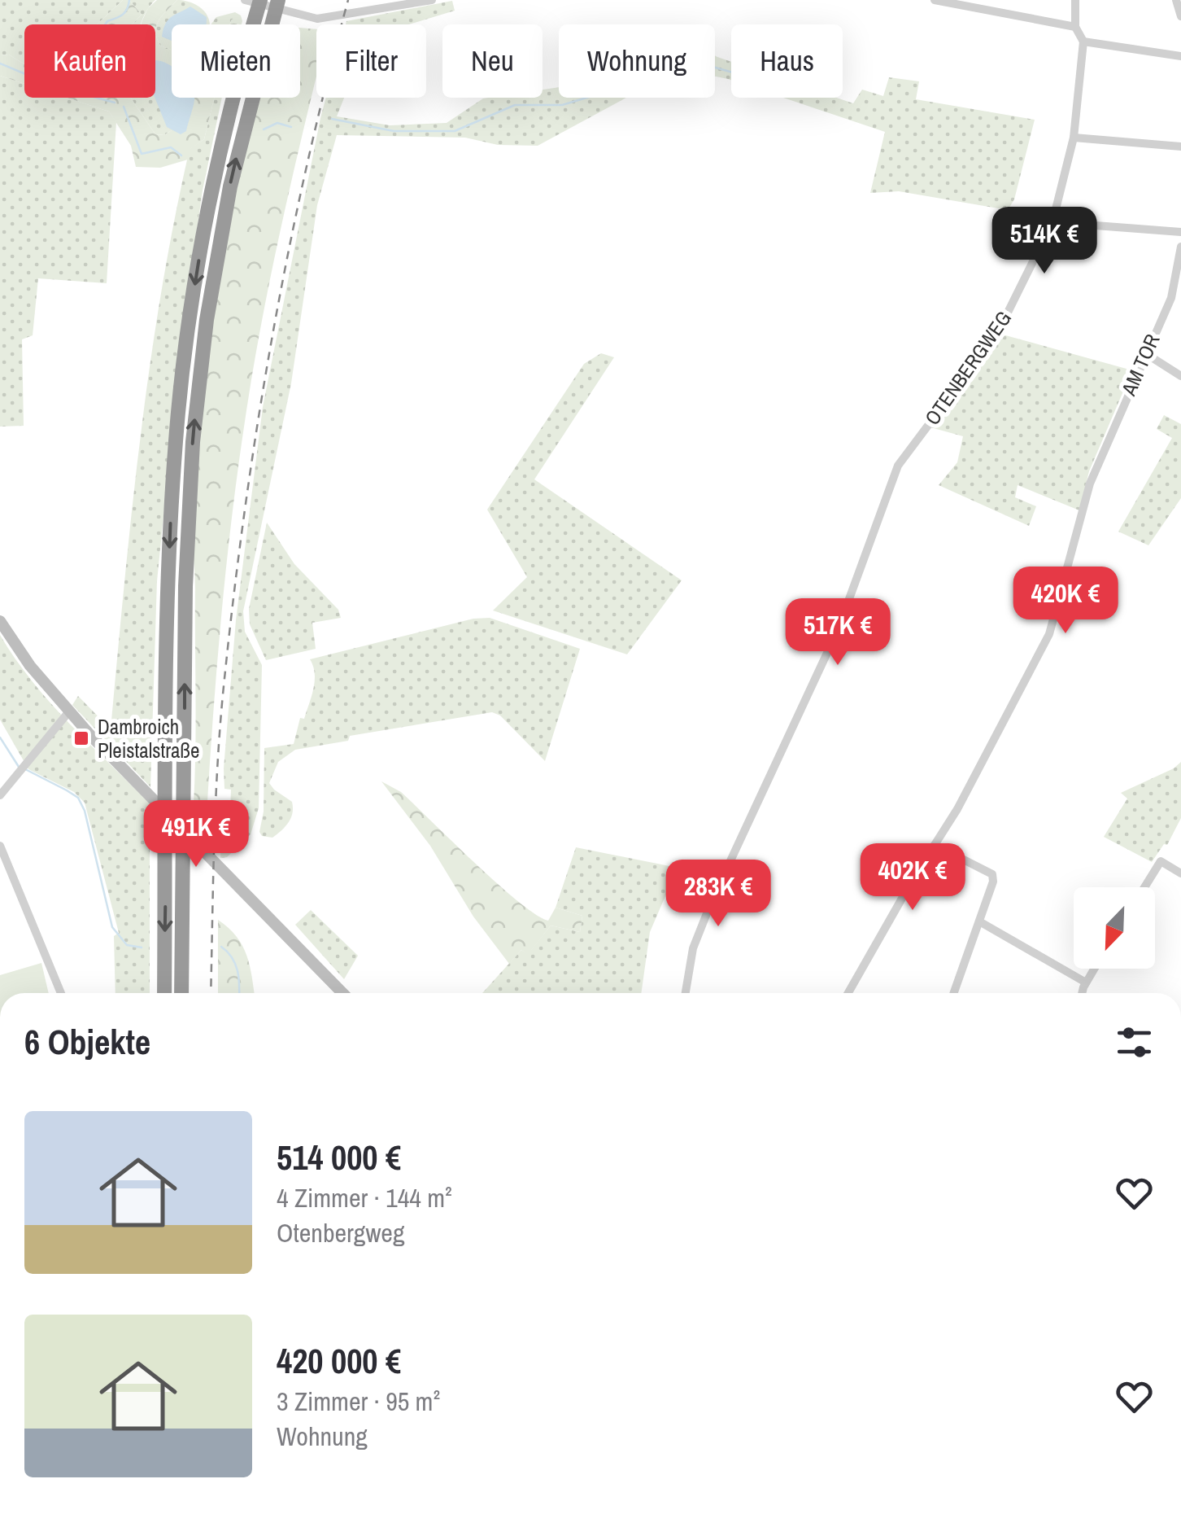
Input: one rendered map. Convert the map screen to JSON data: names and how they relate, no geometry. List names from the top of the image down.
{
  "streets": {
    "street": ["AM TOR", "OTENBERGWEG"]
  },
  "places": {
    "transit": ["Dambroich Pleistalstraße"]
  },
  "north": "bottom left",
  "page": {
    "chip": [
      "Kaufen",
      "Mieten",
      "Filter",
      "Neu",
      "Wohnung",
      "Haus"
    ],
    "price": [
      "514K €",
      "420K €",
      "517K €",
      "491K €",
      "402K €",
      "283K €"
    ],
    "heading": "6 Objekte",
    "list": [
      {
        "name": "514 000 €",
        "note": "4 Zimmer · 144 m² · Otenbergweg"
      },
      {
        "name": "420 000 €",
        "note": "3 Zimmer · 95 m² · Wohnung"
      }
    ]
  }
}
